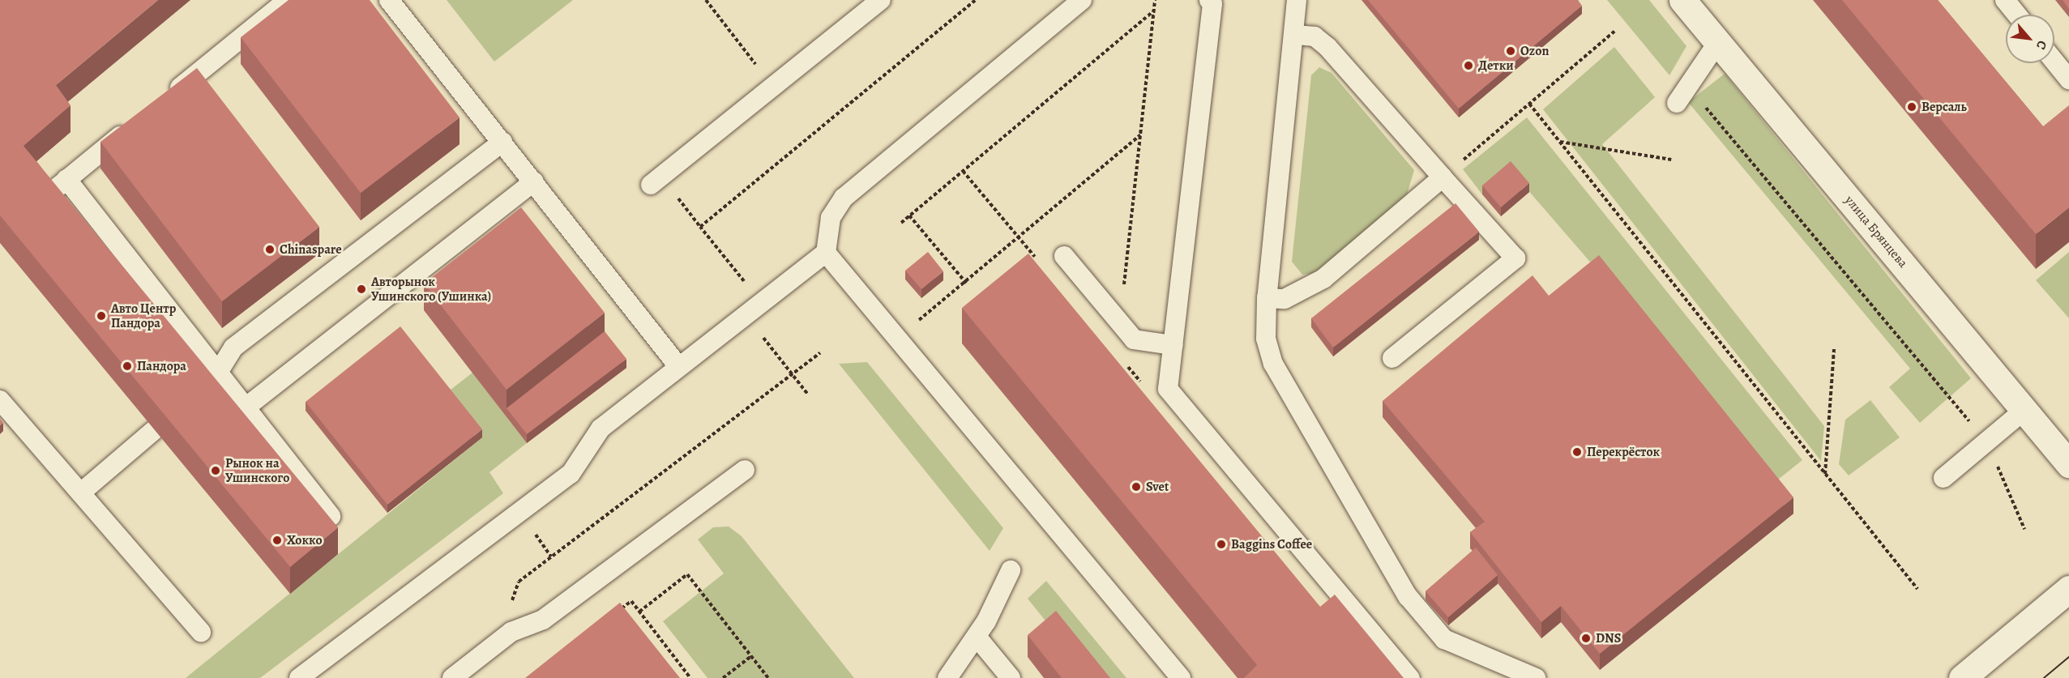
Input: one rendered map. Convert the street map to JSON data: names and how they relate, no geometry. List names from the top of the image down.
{
  "streets": {
    "street": ["улица Брянцева"]
  },
  "places": [
    "Ozon",
    "Детки",
    "Версаль",
    "Chinaspare",
    "Авторынок Ушинского (Ушинка)",
    "Авто Центр Пандора",
    "Пандора",
    "Перекрёсток",
    "Рынок на Ушинского",
    "Svet",
    "Хокко",
    "Baggins Coffee",
    "DNS"
  ],
  "north": "bottom right"
}
